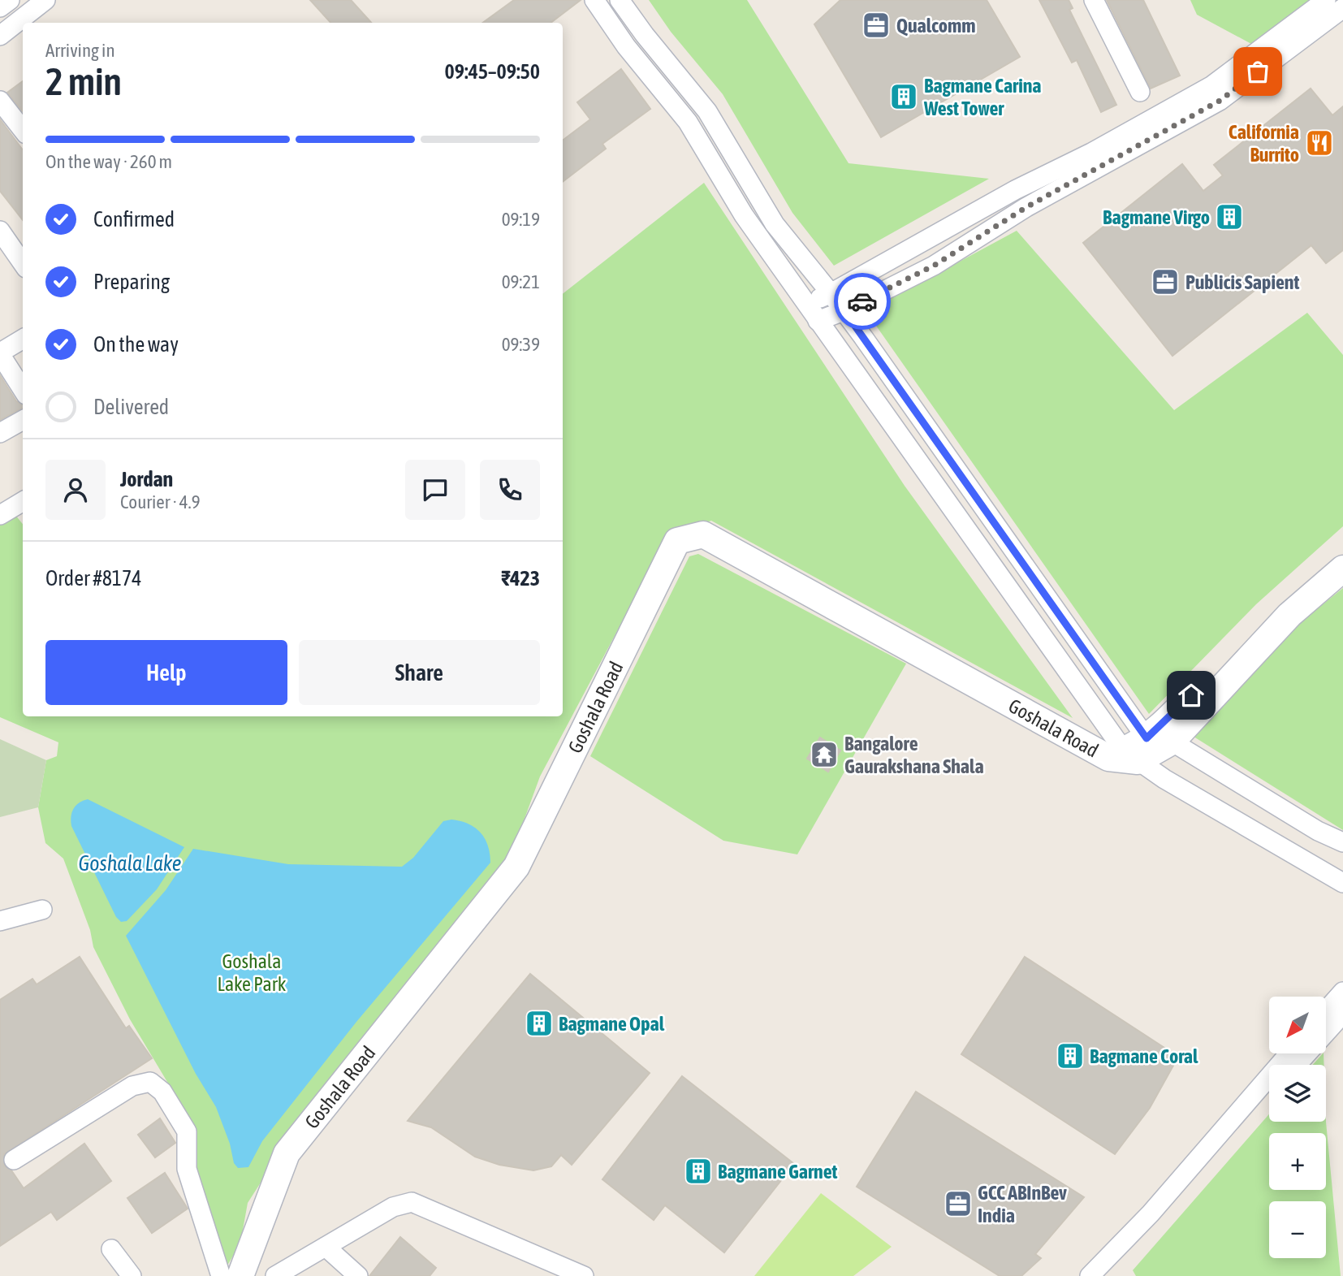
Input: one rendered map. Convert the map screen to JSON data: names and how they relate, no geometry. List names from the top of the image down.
{
  "streets": {
    "street": ["Goshala Road"]
  },
  "water": ["Goshala Lake"],
  "parks": ["Goshala Lake Park"],
  "places": {
    "office": ["Qualcomm", "Publicis Sapient", "GCC ABInBev India"],
    "building": [
      "Bagmane Carina West Tower",
      "Bagmane Virgo",
      "Bagmane Opal",
      "Bagmane Coral",
      "Bagmane Garnet"
    ],
    "restaurant": ["California Burrito"],
    "temple": ["Bangalore Gaurakshana Shala"]
  },
  "north": "bottom left",
  "page": {
    "heading": ["2 min", "Arriving in", "09:45–09:50"],
    "panel": [
      "Jordan",
      "Courier · 4.9",
      "Order #8174",
      "₹423"
    ],
    "bar": "On the way · 260 m",
    "list": [
      ["Confirmed", "09:19"],
      ["Preparing", "09:21"],
      ["On the way", "09:39"],
      "Delivered"
    ],
    "buttons": ["Help", "Share"],
    "map_buttons": ["+", "−"]
  }
}
